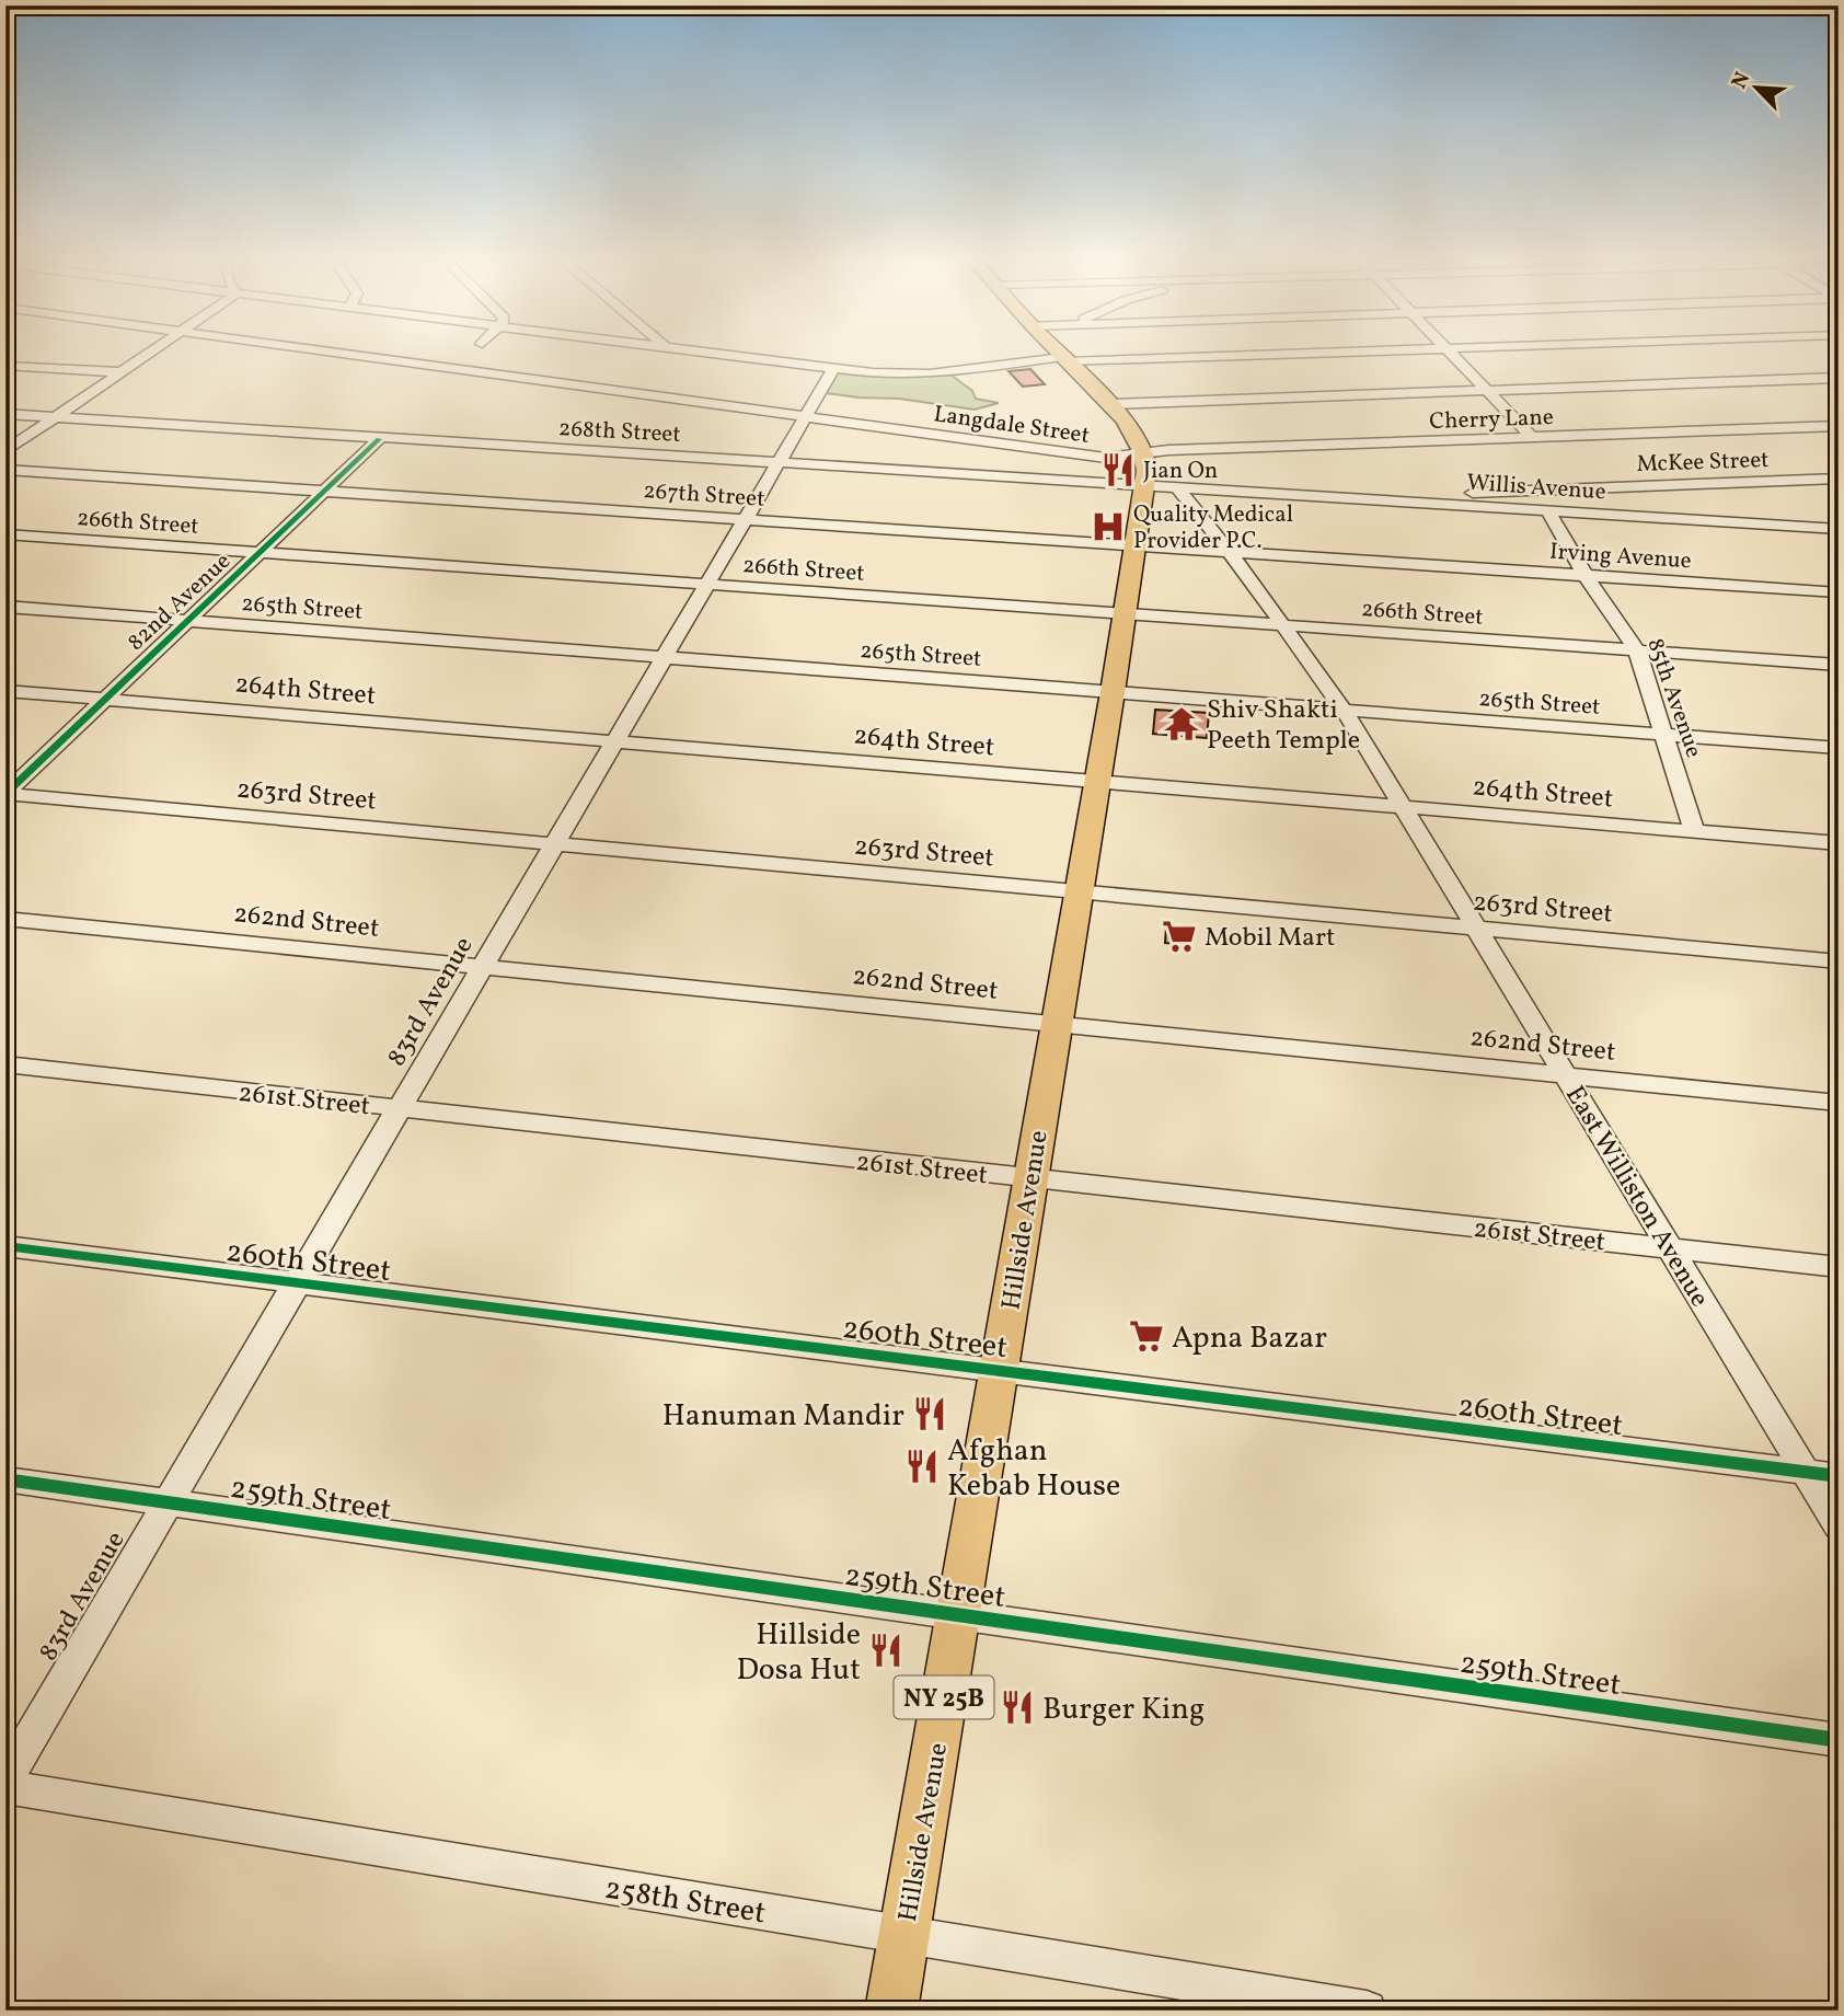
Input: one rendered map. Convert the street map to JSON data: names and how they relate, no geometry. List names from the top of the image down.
{
  "streets": {
    "main road": ["Hillside Avenue", "NY 25B"],
    "street": [
      "Cherry Lane",
      "Langdale Street",
      "268th Street",
      "McKee Street",
      "Willis Avenue",
      "267th Street",
      "266th Street",
      "Irving Avenue",
      "82nd Avenue",
      "265th Street",
      "264th Street",
      "85th Avenue",
      "263rd Street",
      "262nd Street",
      "83rd Avenue",
      "261st Street",
      "East Williston Avenue",
      "260th Street",
      "259th Street",
      "258th Street"
    ]
  },
  "crossings": [
    ["Cherry Lane", "Langdale Street"],
    ["Cherry Lane", "Hillside Avenue"],
    ["Langdale Street", "83rd Avenue"],
    ["Langdale Street", "Hillside Avenue"],
    ["268th Street", "Willis Avenue"],
    ["268th Street", "82nd Avenue"],
    ["268th Street", "83rd Avenue"],
    ["268th Street", "East Williston Avenue"],
    ["268th Street", "Hillside Avenue"],
    ["McKee Street", "Willis Avenue"],
    ["Willis Avenue", "85th Avenue"],
    ["267th Street", "Irving Avenue"],
    ["267th Street", "82nd Avenue"],
    ["267th Street", "83rd Avenue"],
    ["267th Street", "East Williston Avenue"],
    ["267th Street", "Hillside Avenue"],
    ["266th Street", "82nd Avenue"],
    ["266th Street", "85th Avenue"],
    ["266th Street", "83rd Avenue"],
    ["266th Street", "East Williston Avenue"],
    ["266th Street", "Hillside Avenue"],
    ["Irving Avenue", "85th Avenue"],
    ["82nd Avenue", "265th Street"],
    ["82nd Avenue", "264th Street"],
    ["82nd Avenue", "263rd Street"],
    ["265th Street", "85th Avenue"],
    ["265th Street", "83rd Avenue"],
    ["265th Street", "East Williston Avenue"],
    ["265th Street", "Hillside Avenue"],
    ["264th Street", "85th Avenue"],
    ["264th Street", "83rd Avenue"],
    ["264th Street", "East Williston Avenue"],
    ["264th Street", "Hillside Avenue"],
    ["263rd Street", "83rd Avenue"],
    ["263rd Street", "East Williston Avenue"],
    ["263rd Street", "Hillside Avenue"],
    ["262nd Street", "83rd Avenue"],
    ["262nd Street", "East Williston Avenue"],
    ["262nd Street", "Hillside Avenue"],
    ["83rd Avenue", "261st Street"],
    ["83rd Avenue", "260th Street"],
    ["83rd Avenue", "259th Street"],
    ["261st Street", "East Williston Avenue"],
    ["261st Street", "Hillside Avenue"],
    ["East Williston Avenue", "260th Street"],
    ["Hillside Avenue", "260th Street"],
    ["Hillside Avenue", "259th Street"],
    ["Hillside Avenue", "258th Street"]
  ],
  "places": {
    "restaurant": [
      "Jian On",
      "Hanuman Mandir",
      "Afghan Kebab House",
      "Hillside Dosa Hut",
      "Burger King"
    ],
    "hospital": ["Quality Medical Provider P.C."],
    "temple": ["Shiv Shakti Peeth Temple"],
    "supermarket": ["Mobil Mart", "Apna Bazar"]
  },
  "north": "top left"
}
